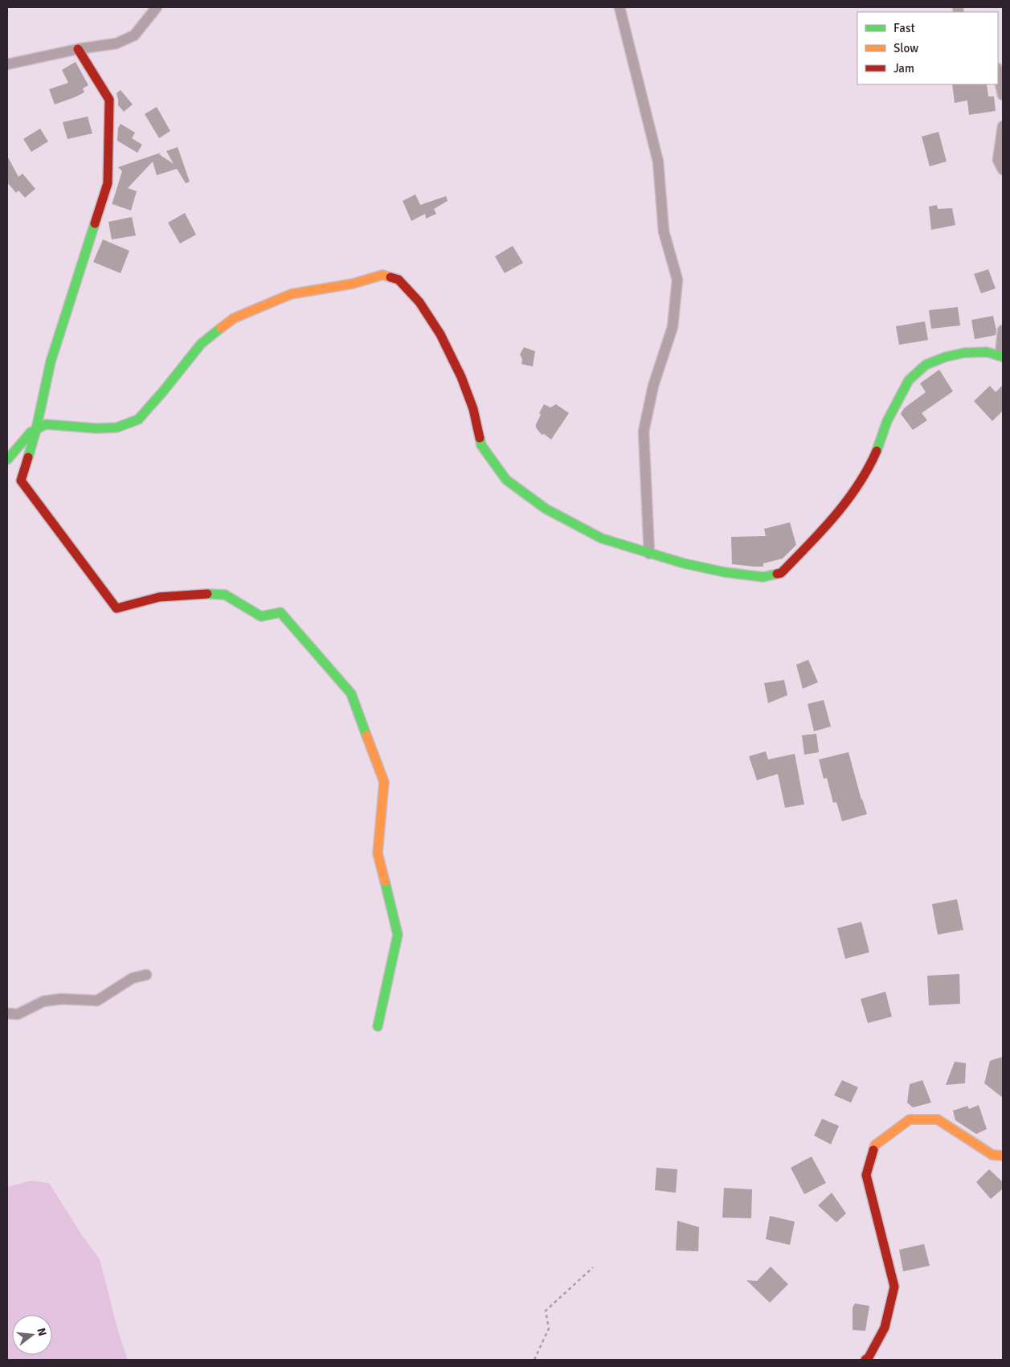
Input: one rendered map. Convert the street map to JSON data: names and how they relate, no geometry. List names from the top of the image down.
{
  "legend": ["Fast", "Slow", "Jam"],
  "north": "right"
}
